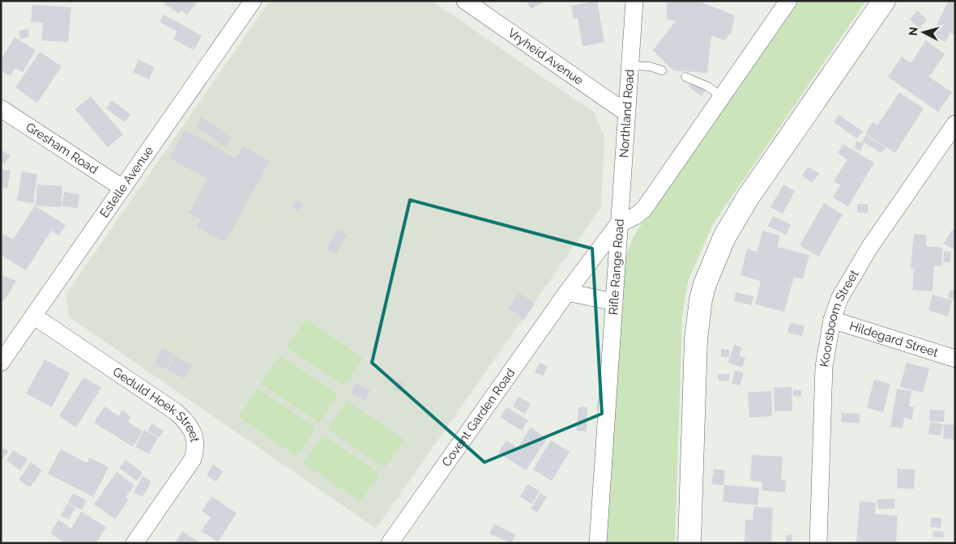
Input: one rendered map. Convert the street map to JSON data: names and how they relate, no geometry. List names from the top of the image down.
{
  "streets": {
    "street": [
      "Vryheid Avenue",
      "Northland Road",
      "Gresham Road",
      "Estelle Avenue",
      "Rifle Range Road",
      "Koorsboom Street",
      "Hildegard Street",
      "Geduld Hoek Street",
      "Covent Garden Road"
    ]
  },
  "crossings": [
    ["Vryheid Avenue", "Northland Road"],
    ["Northland Road", "Rifle Range Road"],
    ["Northland Road", "Covent Garden Road"],
    ["Gresham Road", "Estelle Avenue"],
    ["Estelle Avenue", "Geduld Hoek Street"],
    ["Rifle Range Road", "Covent Garden Road"],
    ["Koorsboom Street", "Hildegard Street"]
  ],
  "north": "left"
}
